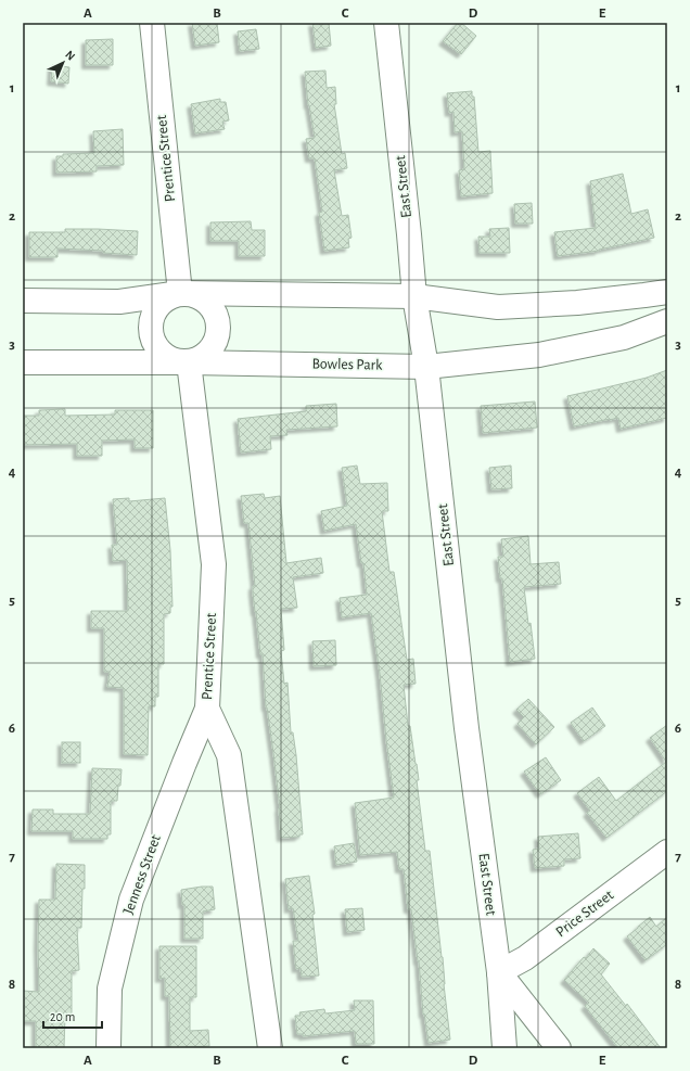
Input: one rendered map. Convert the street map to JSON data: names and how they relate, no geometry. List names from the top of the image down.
{
  "streets": {
    "street": [
      "Prentice Street",
      "East Street",
      "Bowles Park",
      "Jenness Street",
      "Price Street"
    ]
  },
  "crossings": [
    ["Prentice Street", "Bowles Park"],
    ["Prentice Street", "Jenness Street"],
    ["East Street", "Bowles Park"],
    ["East Street", "Price Street"]
  ],
  "scale_bar": "20 m",
  "north": "top right",
  "grid": {
    "columns": [
      "A",
      "B",
      "C",
      "D",
      "E"
    ],
    "rows": [
      "1",
      "2",
      "3",
      "4",
      "5",
      "6",
      "7",
      "8"
    ]
  }
}
